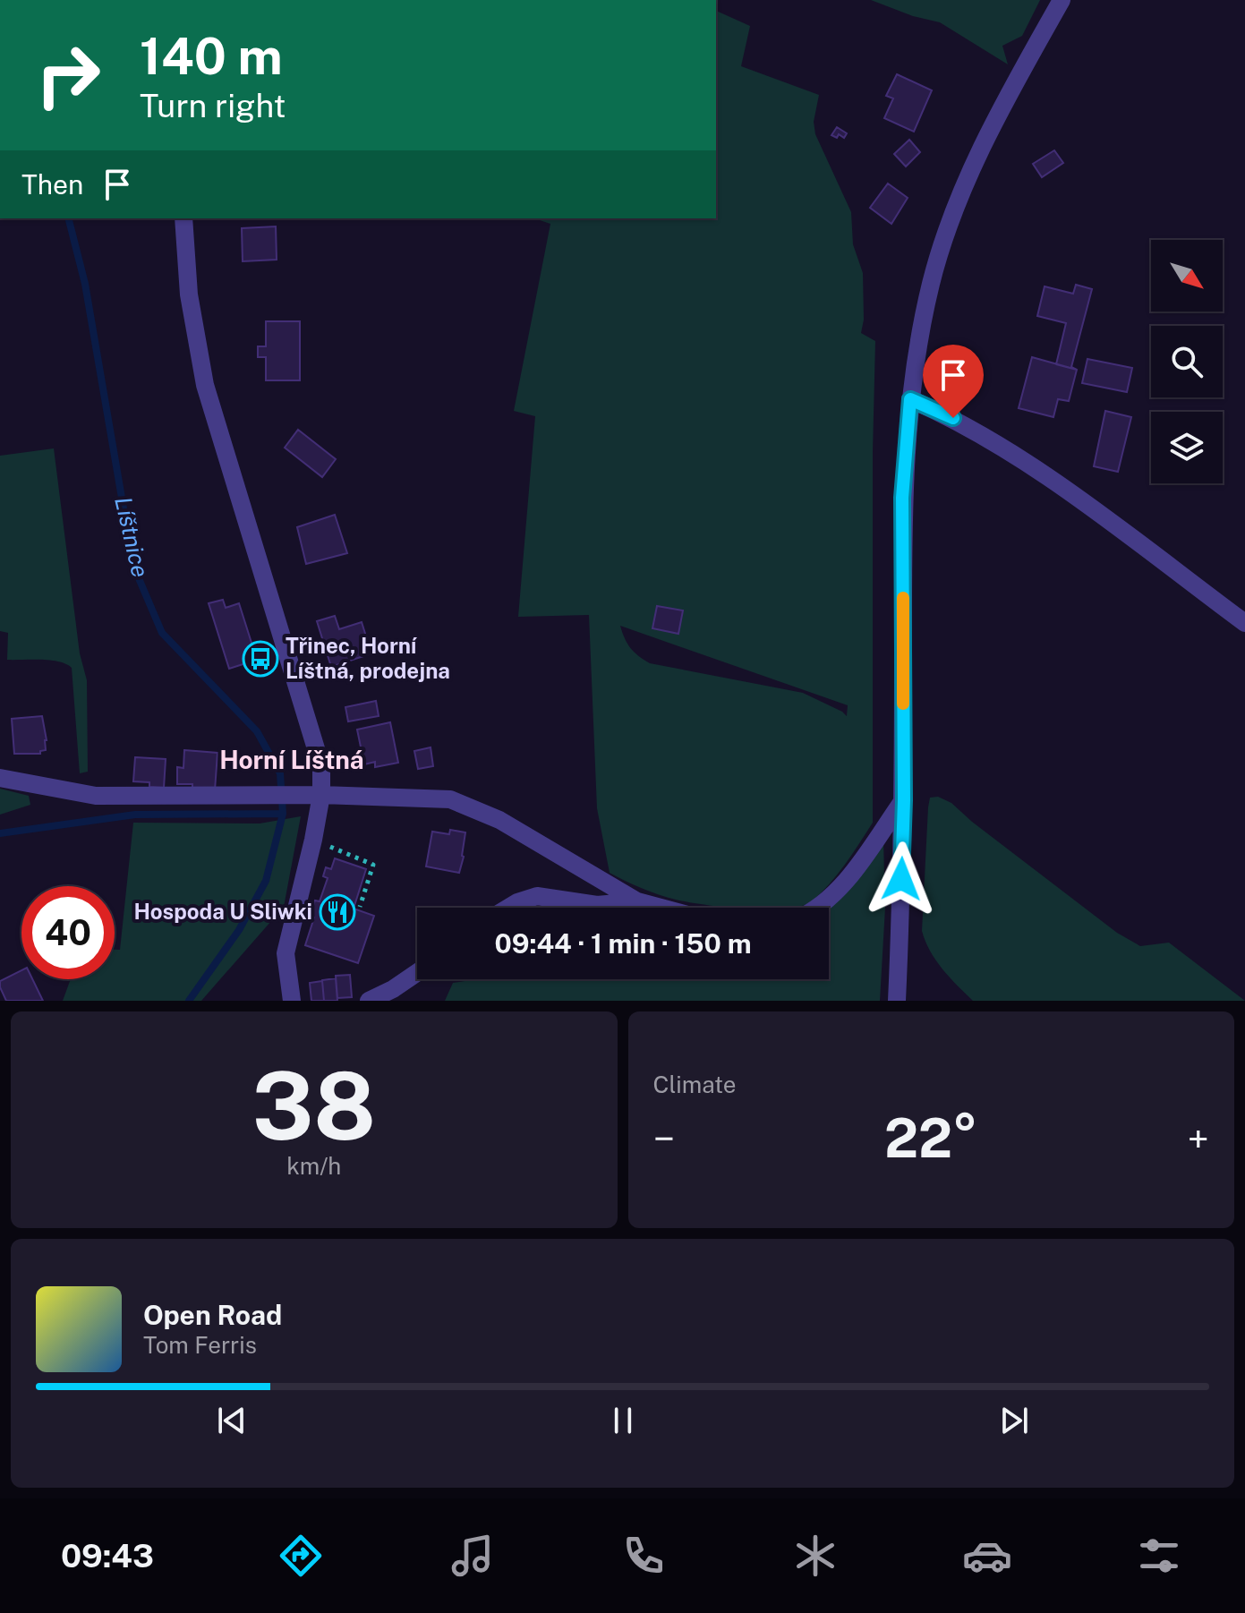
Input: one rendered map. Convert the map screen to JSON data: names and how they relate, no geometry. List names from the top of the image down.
{
  "districts": ["Horní Líštná"],
  "water": ["Líštnice"],
  "places": {
    "bus stop": ["Třinec, Horní Líštná, prodejna"],
    "restaurant": ["Hospoda U Sliwki"]
  },
  "north": "bottom right",
  "page": {
    "turn": ["140 m", "Turn right"],
    "then": "Then",
    "limit": "40",
    "trip": "09:44 · 1 min · 150 m",
    "tile": [
      ["38", "km/h"],
      "Climate"
    ],
    "heat": ["−", "22°", "+"],
    "song": ["Open Road", "Tom Ferris"],
    "tabs": "09:43"
  }
}
